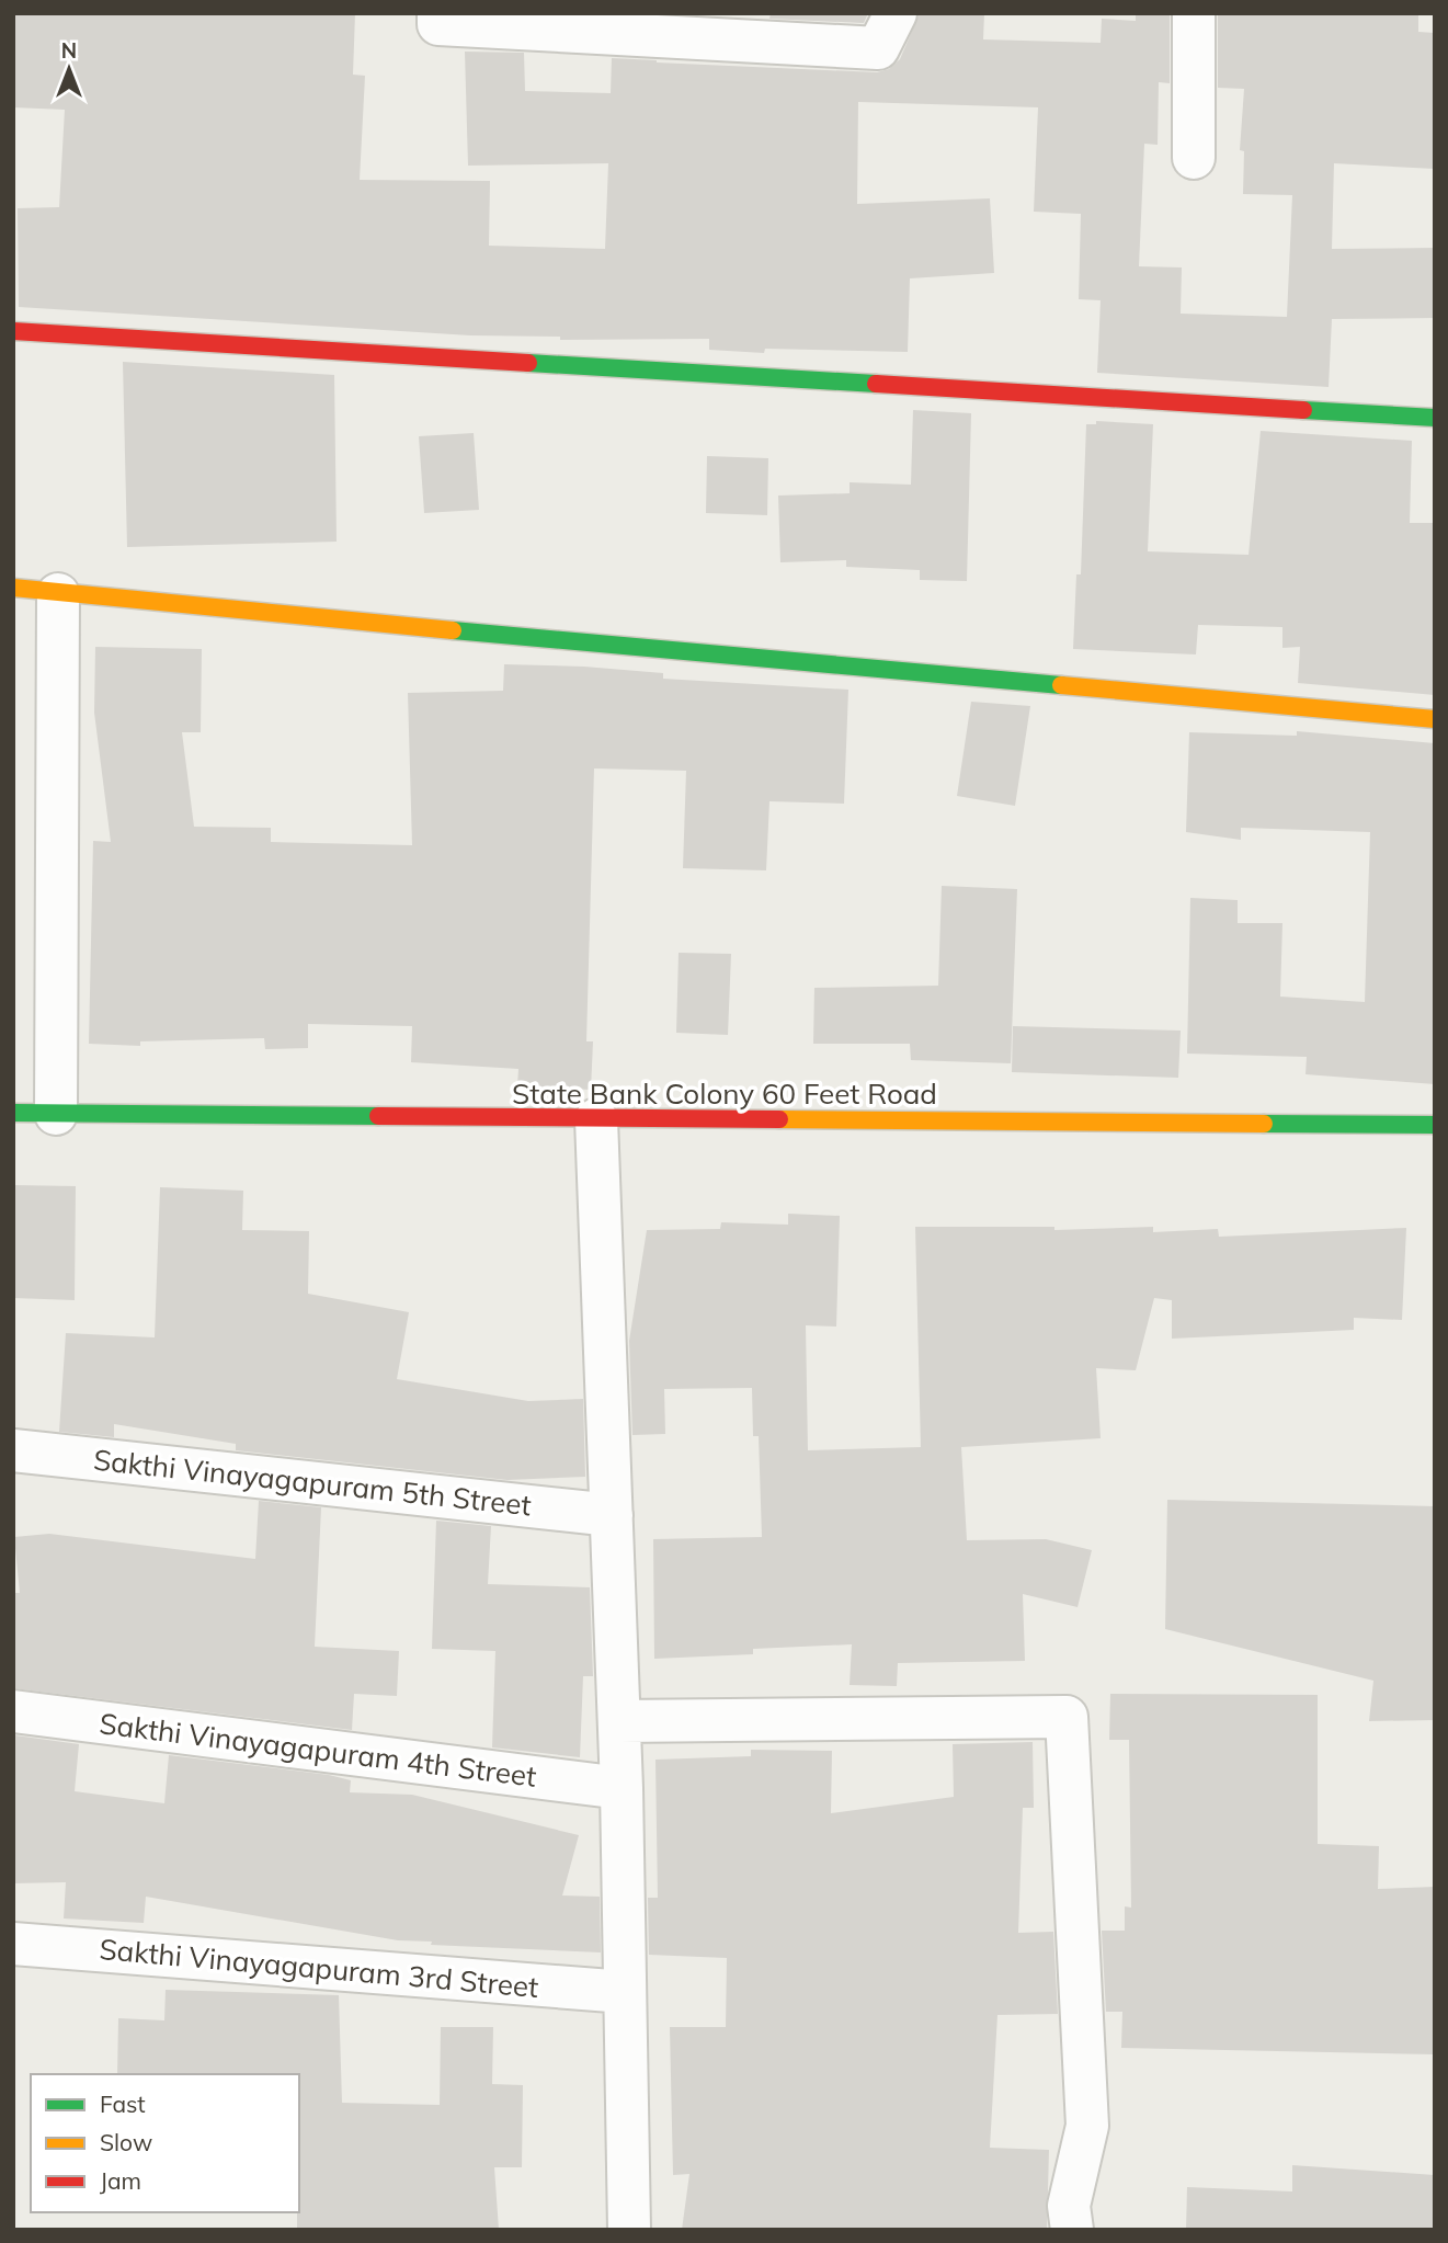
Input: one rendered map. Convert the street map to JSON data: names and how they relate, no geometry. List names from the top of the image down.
{
  "streets": {
    "street": [
      "State Bank Colony 60 Feet Road",
      "Sakthi Vinayagapuram 5th Street",
      "Sakthi Vinayagapuram 4th Street",
      "Sakthi Vinayagapuram 3rd Street"
    ]
  },
  "legend": ["Fast", "Slow", "Jam"],
  "north": "top"
}
